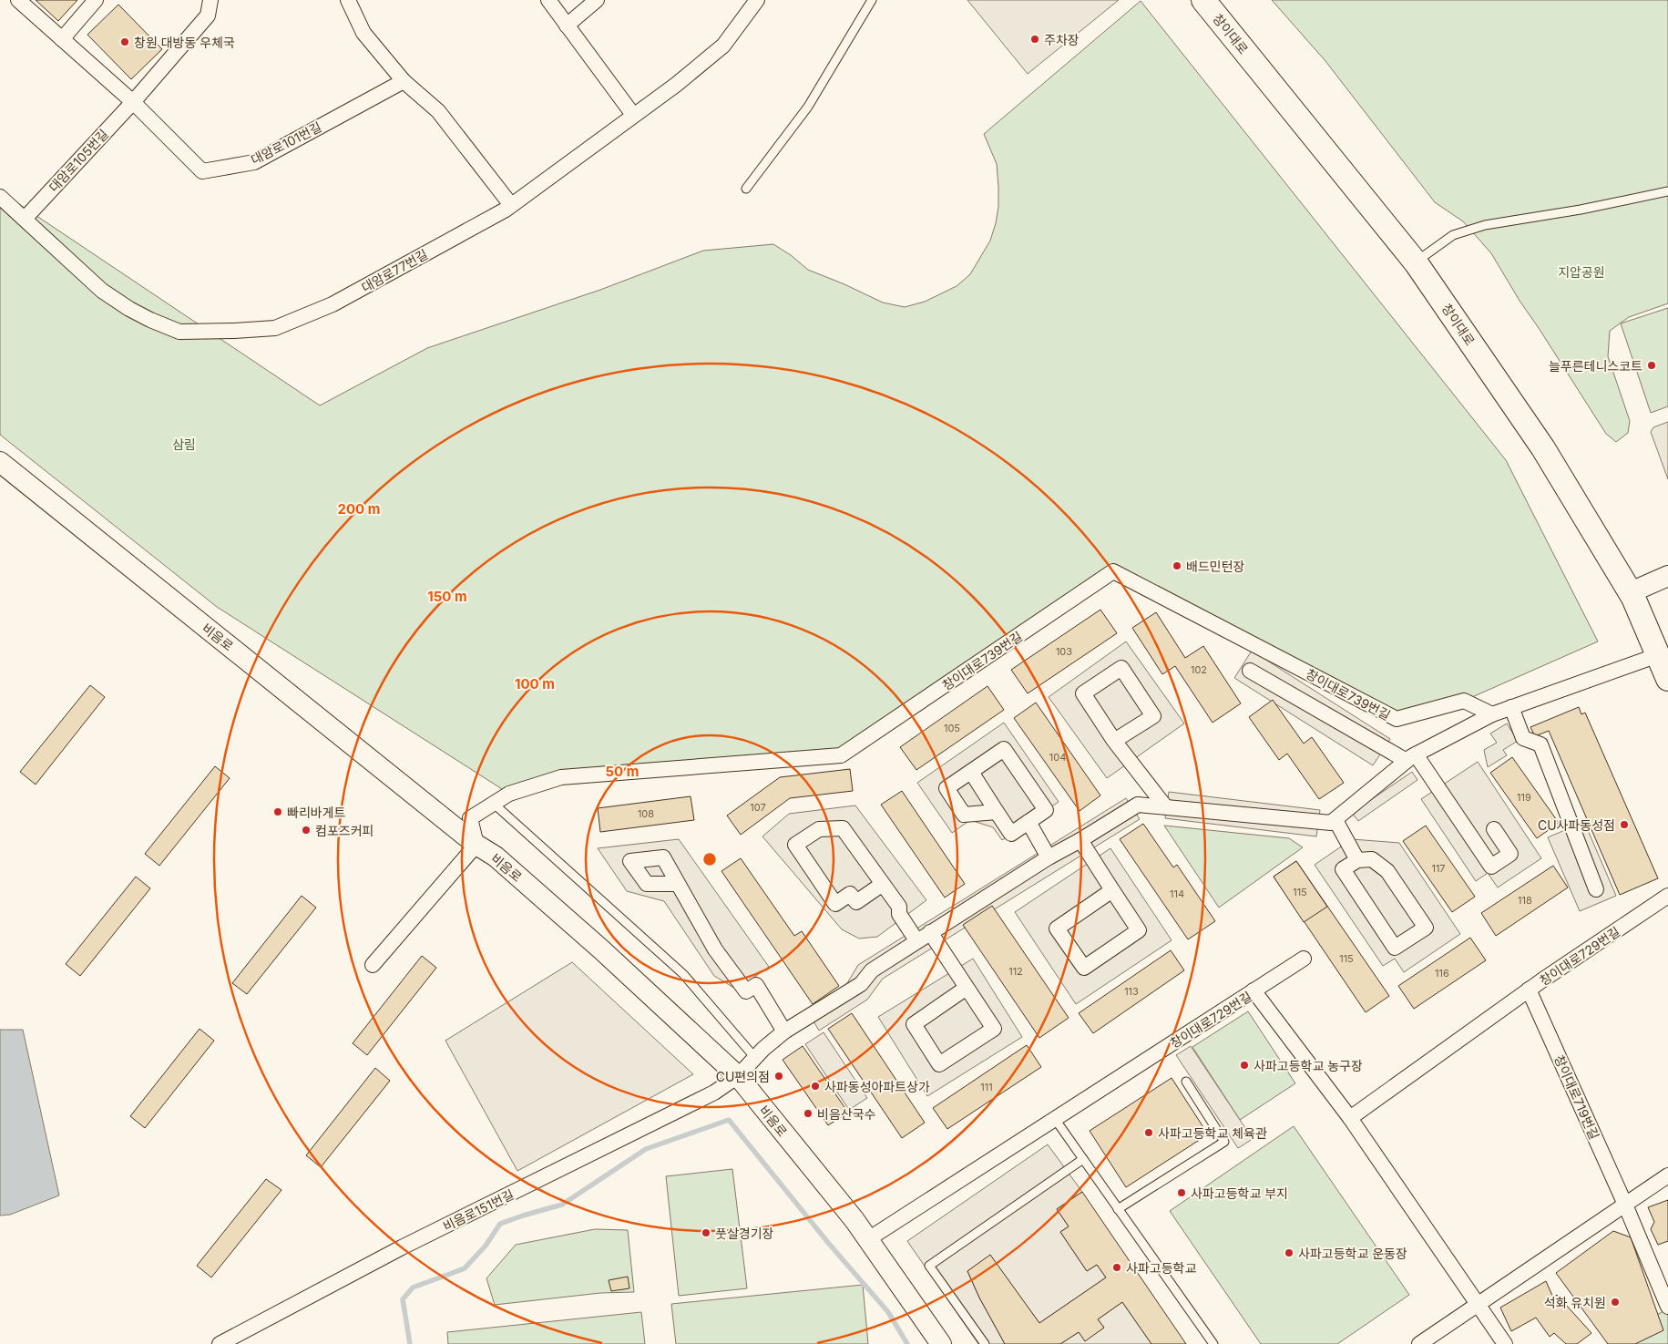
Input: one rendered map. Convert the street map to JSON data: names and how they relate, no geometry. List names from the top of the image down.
{
  "streets": {
    "main road": ["창이대로"],
    "street": [
      "대암로101번길",
      "대암로105번길",
      "대암로77번길",
      "비음로",
      "창이대로739번길",
      "창이대로729번길",
      "창이대로719번길",
      "비음로151번길"
    ]
  },
  "crossings": [
    ["대암로101번길", "대암로105번길"],
    ["대암로105번길", "대암로77번길"],
    ["비음로", "창이대로739번길"],
    ["비음로", "창이대로729번길"],
    ["비음로", "비음로151번길"],
    ["창이대로729번길", "창이대로719번길"]
  ],
  "parks": ["지압공원", "삼림"],
  "places": [
    "주차장",
    "창원 대방동 우체국",
    "늘푸른테니스코트",
    "배드민턴장",
    "빠리바게트",
    "CU사파동성점",
    "컴포즈커피",
    "사파고등학교 농구장",
    "CU편의점",
    "사파동성아파트상가",
    "비음산국수",
    "사파고등학교 체육관",
    "사파고등학교 부지",
    "풋살경기장",
    "사파고등학교 운동장",
    "사파고등학교",
    "석화 유치원"
  ],
  "house_numbers": [
    "103",
    "102",
    "105",
    "104",
    "119",
    "107",
    "108",
    "117",
    "115",
    "114",
    "118",
    "115",
    "112",
    "116",
    "113",
    "111"
  ],
  "rings": [
    "200 m",
    "150 m",
    "100 m",
    "50 m"
  ]
}
